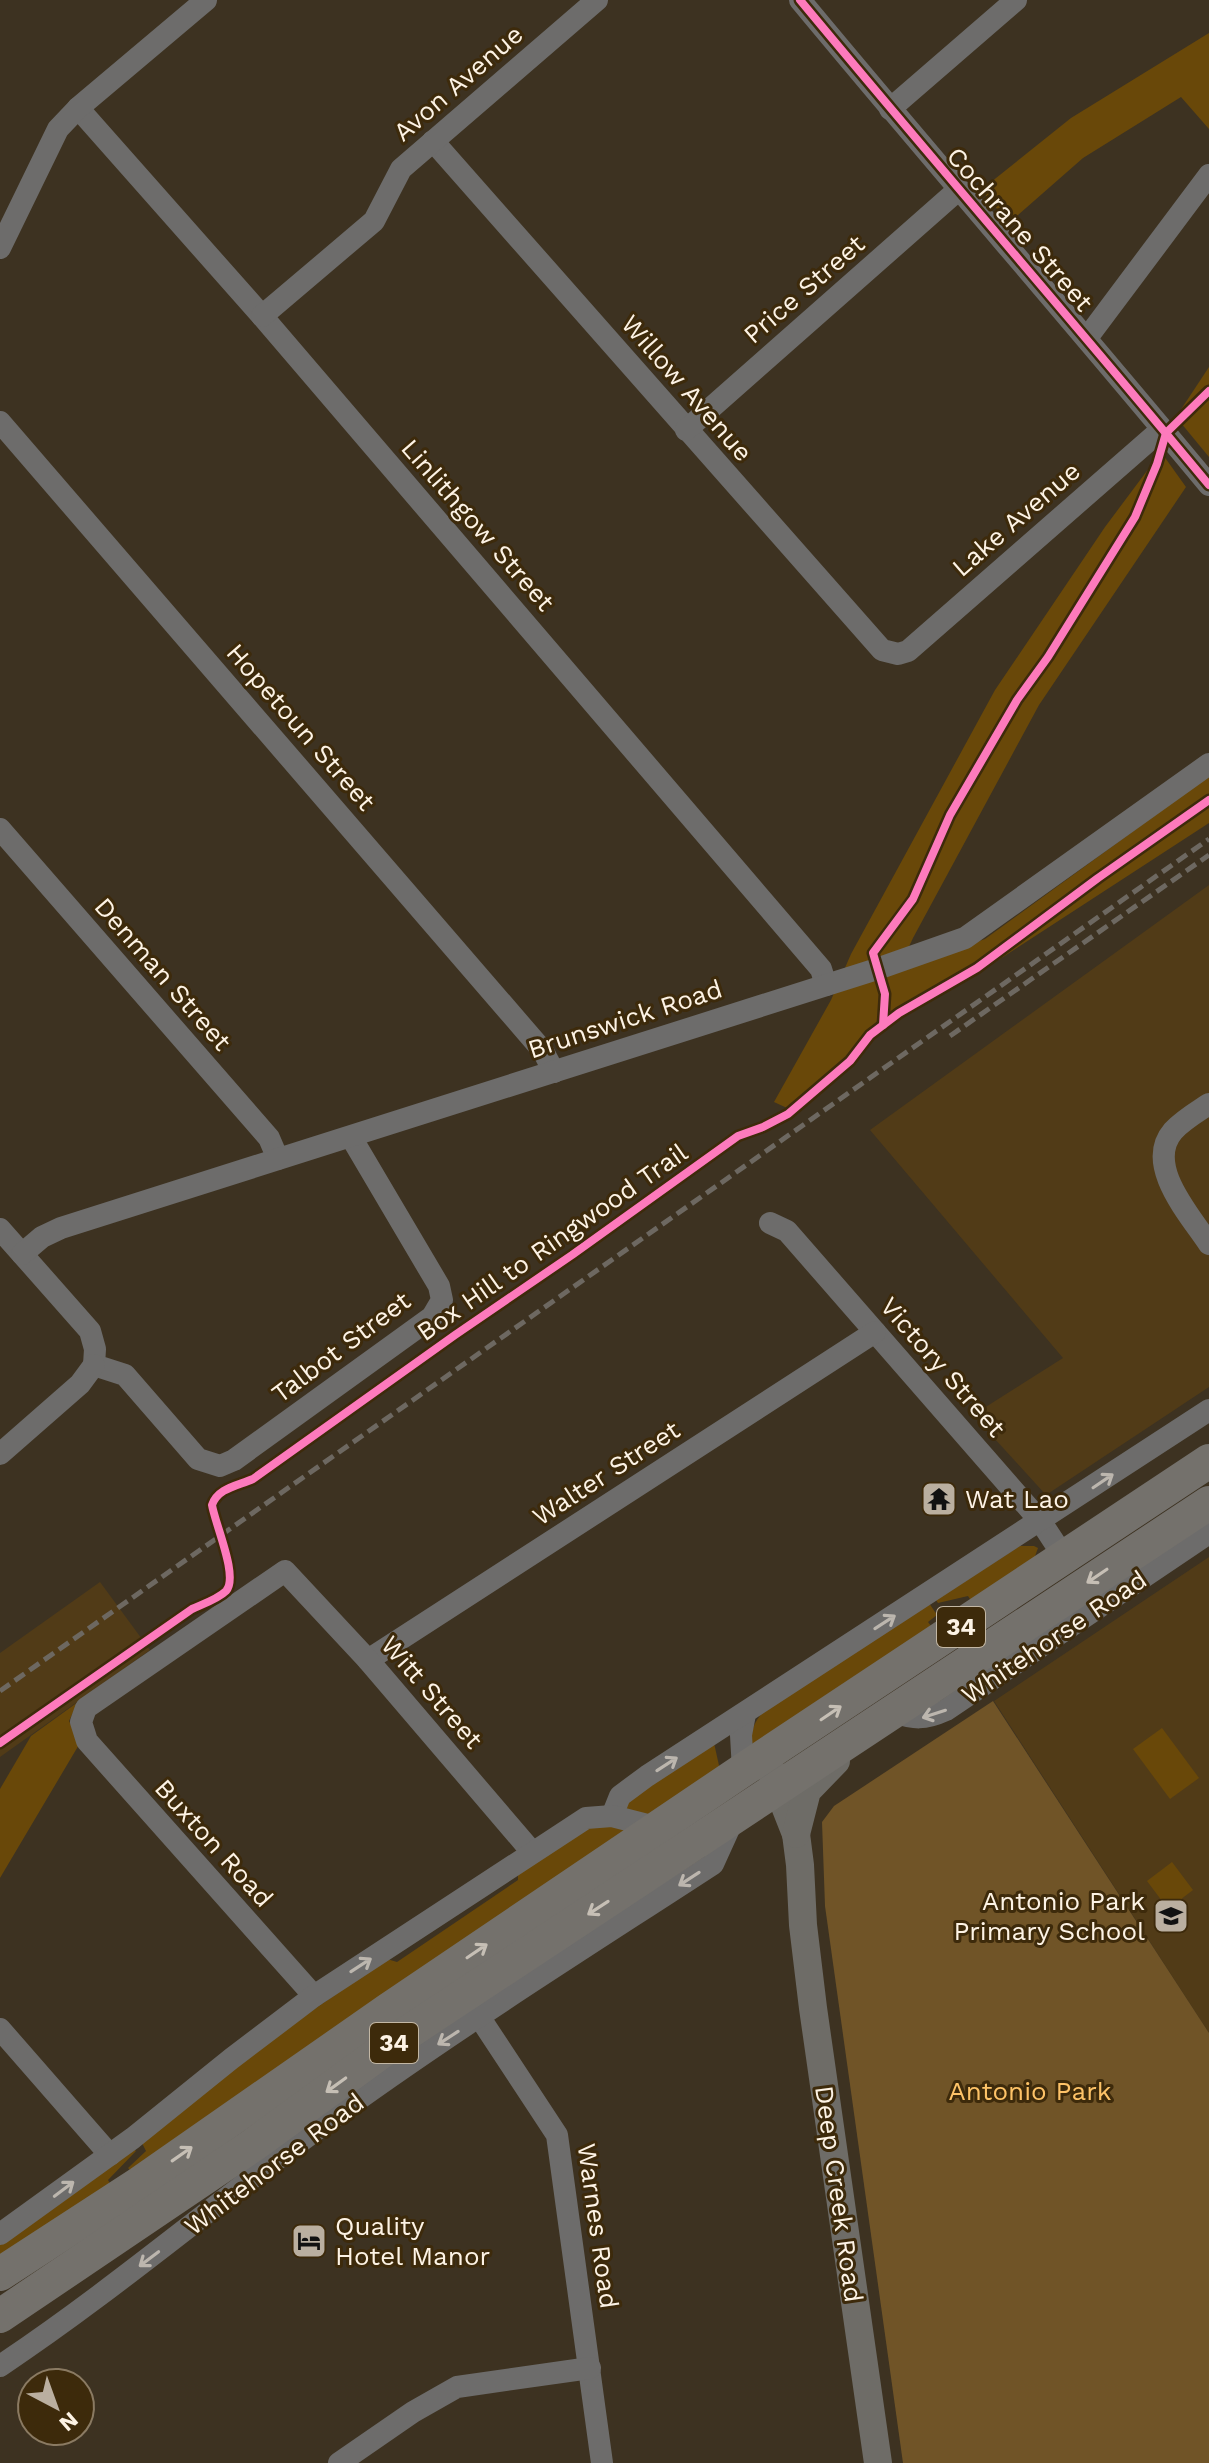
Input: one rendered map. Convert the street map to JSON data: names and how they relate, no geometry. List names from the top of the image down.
{
  "streets": {
    "highway": ["34", "Whitehorse Road"],
    "main road": ["Deep Creek Road"],
    "street": [
      "Avon Avenue",
      "Cochrane Street",
      "Price Street",
      "Willow Avenue",
      "Lake Avenue",
      "Linlithgow Street",
      "Hopetoun Street",
      "Denman Street",
      "Brunswick Road",
      "Talbot Street",
      "Victory Street",
      "Walter Street",
      "Witt Street",
      "Buxton Road",
      "Warnes Road"
    ],
    "cycle path": ["Box Hill to Ringwood Trail"]
  },
  "crossings": [
    ["Avon Avenue", "Willow Avenue"],
    ["Avon Avenue", "Linlithgow Street"],
    ["Cochrane Street", "Price Street"],
    ["Cochrane Street", "Lake Avenue"],
    ["Price Street", "Willow Avenue"],
    ["Willow Avenue", "Lake Avenue"],
    ["Linlithgow Street", "Brunswick Road"],
    ["Hopetoun Street", "Brunswick Road"],
    ["Denman Street", "Brunswick Road"],
    ["Brunswick Road", "Talbot Street"],
    ["Victory Street", "Walter Street"],
    ["Victory Street", "34"],
    ["Walter Street", "Witt Street"],
    ["34", "Deep Creek Road"],
    ["Whitehorse Road", "Deep Creek Road"],
    ["Whitehorse Road", "Warnes Road"],
    ["Witt Street", "Buxton Road"]
  ],
  "parks": ["Antonio Park"],
  "places": {
    "temple": ["Wat Lao"],
    "school or university": ["Antonio Park Primary School"],
    "hotel": ["Quality Hotel Manor"]
  },
  "north": "bottom right"
}
